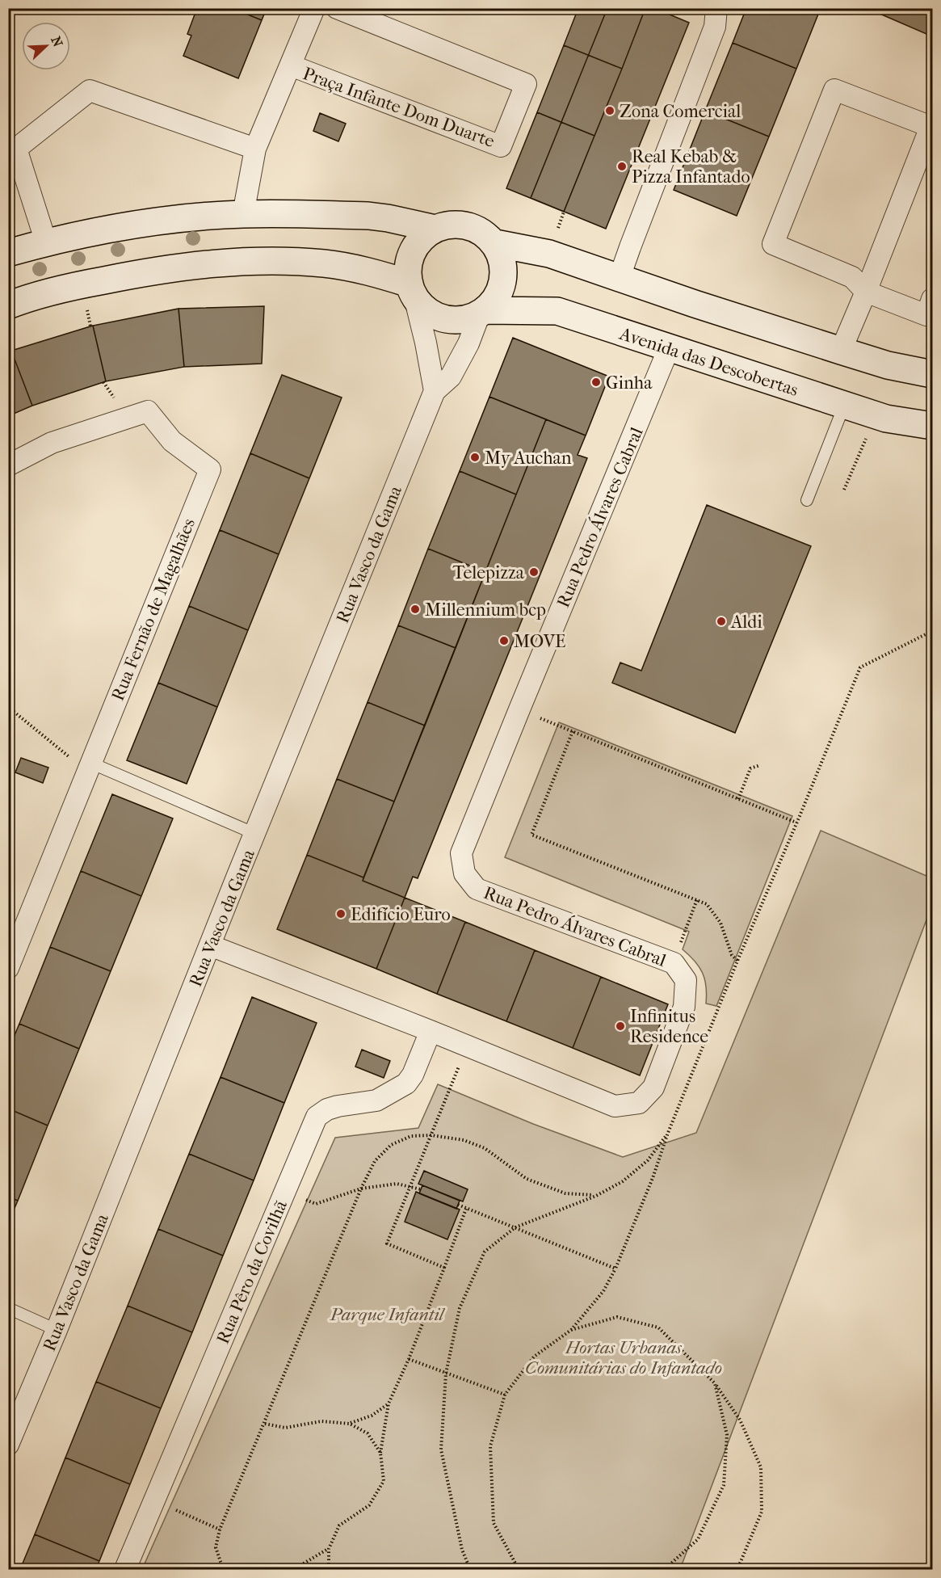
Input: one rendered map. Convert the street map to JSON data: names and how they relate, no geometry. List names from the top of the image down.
{
  "streets": {
    "main road": ["Avenida das Descobertas"],
    "street": [
      "Praça Infante Dom Duarte",
      "Rua Pedro Álvares Cabral",
      "Rua Vasco da Gama",
      "Rua Fernão de Magalhães",
      "Rua Pêro da Covilhã"
    ]
  },
  "crossings": [
    ["Avenida das Descobertas", "Rua Pedro Álvares Cabral"],
    ["Avenida das Descobertas", "Rua Vasco da Gama"],
    ["Rua Pedro Álvares Cabral", "Rua Vasco da Gama"],
    ["Rua Pedro Álvares Cabral", "Rua Pêro da Covilhã"]
  ],
  "parks": ["Parque Infantil", "Hortas Urbanas Comunitárias do Infantado"],
  "places": [
    "Zona Comercial",
    "Real Kebab & Pizza Infantado",
    "Ginha",
    "My Auchan",
    "Telepizza",
    "Millennium bcp",
    "Aldi",
    "MOVE",
    "Edifício Euro",
    "Infinitus Residence"
  ],
  "north": "top right"
}
